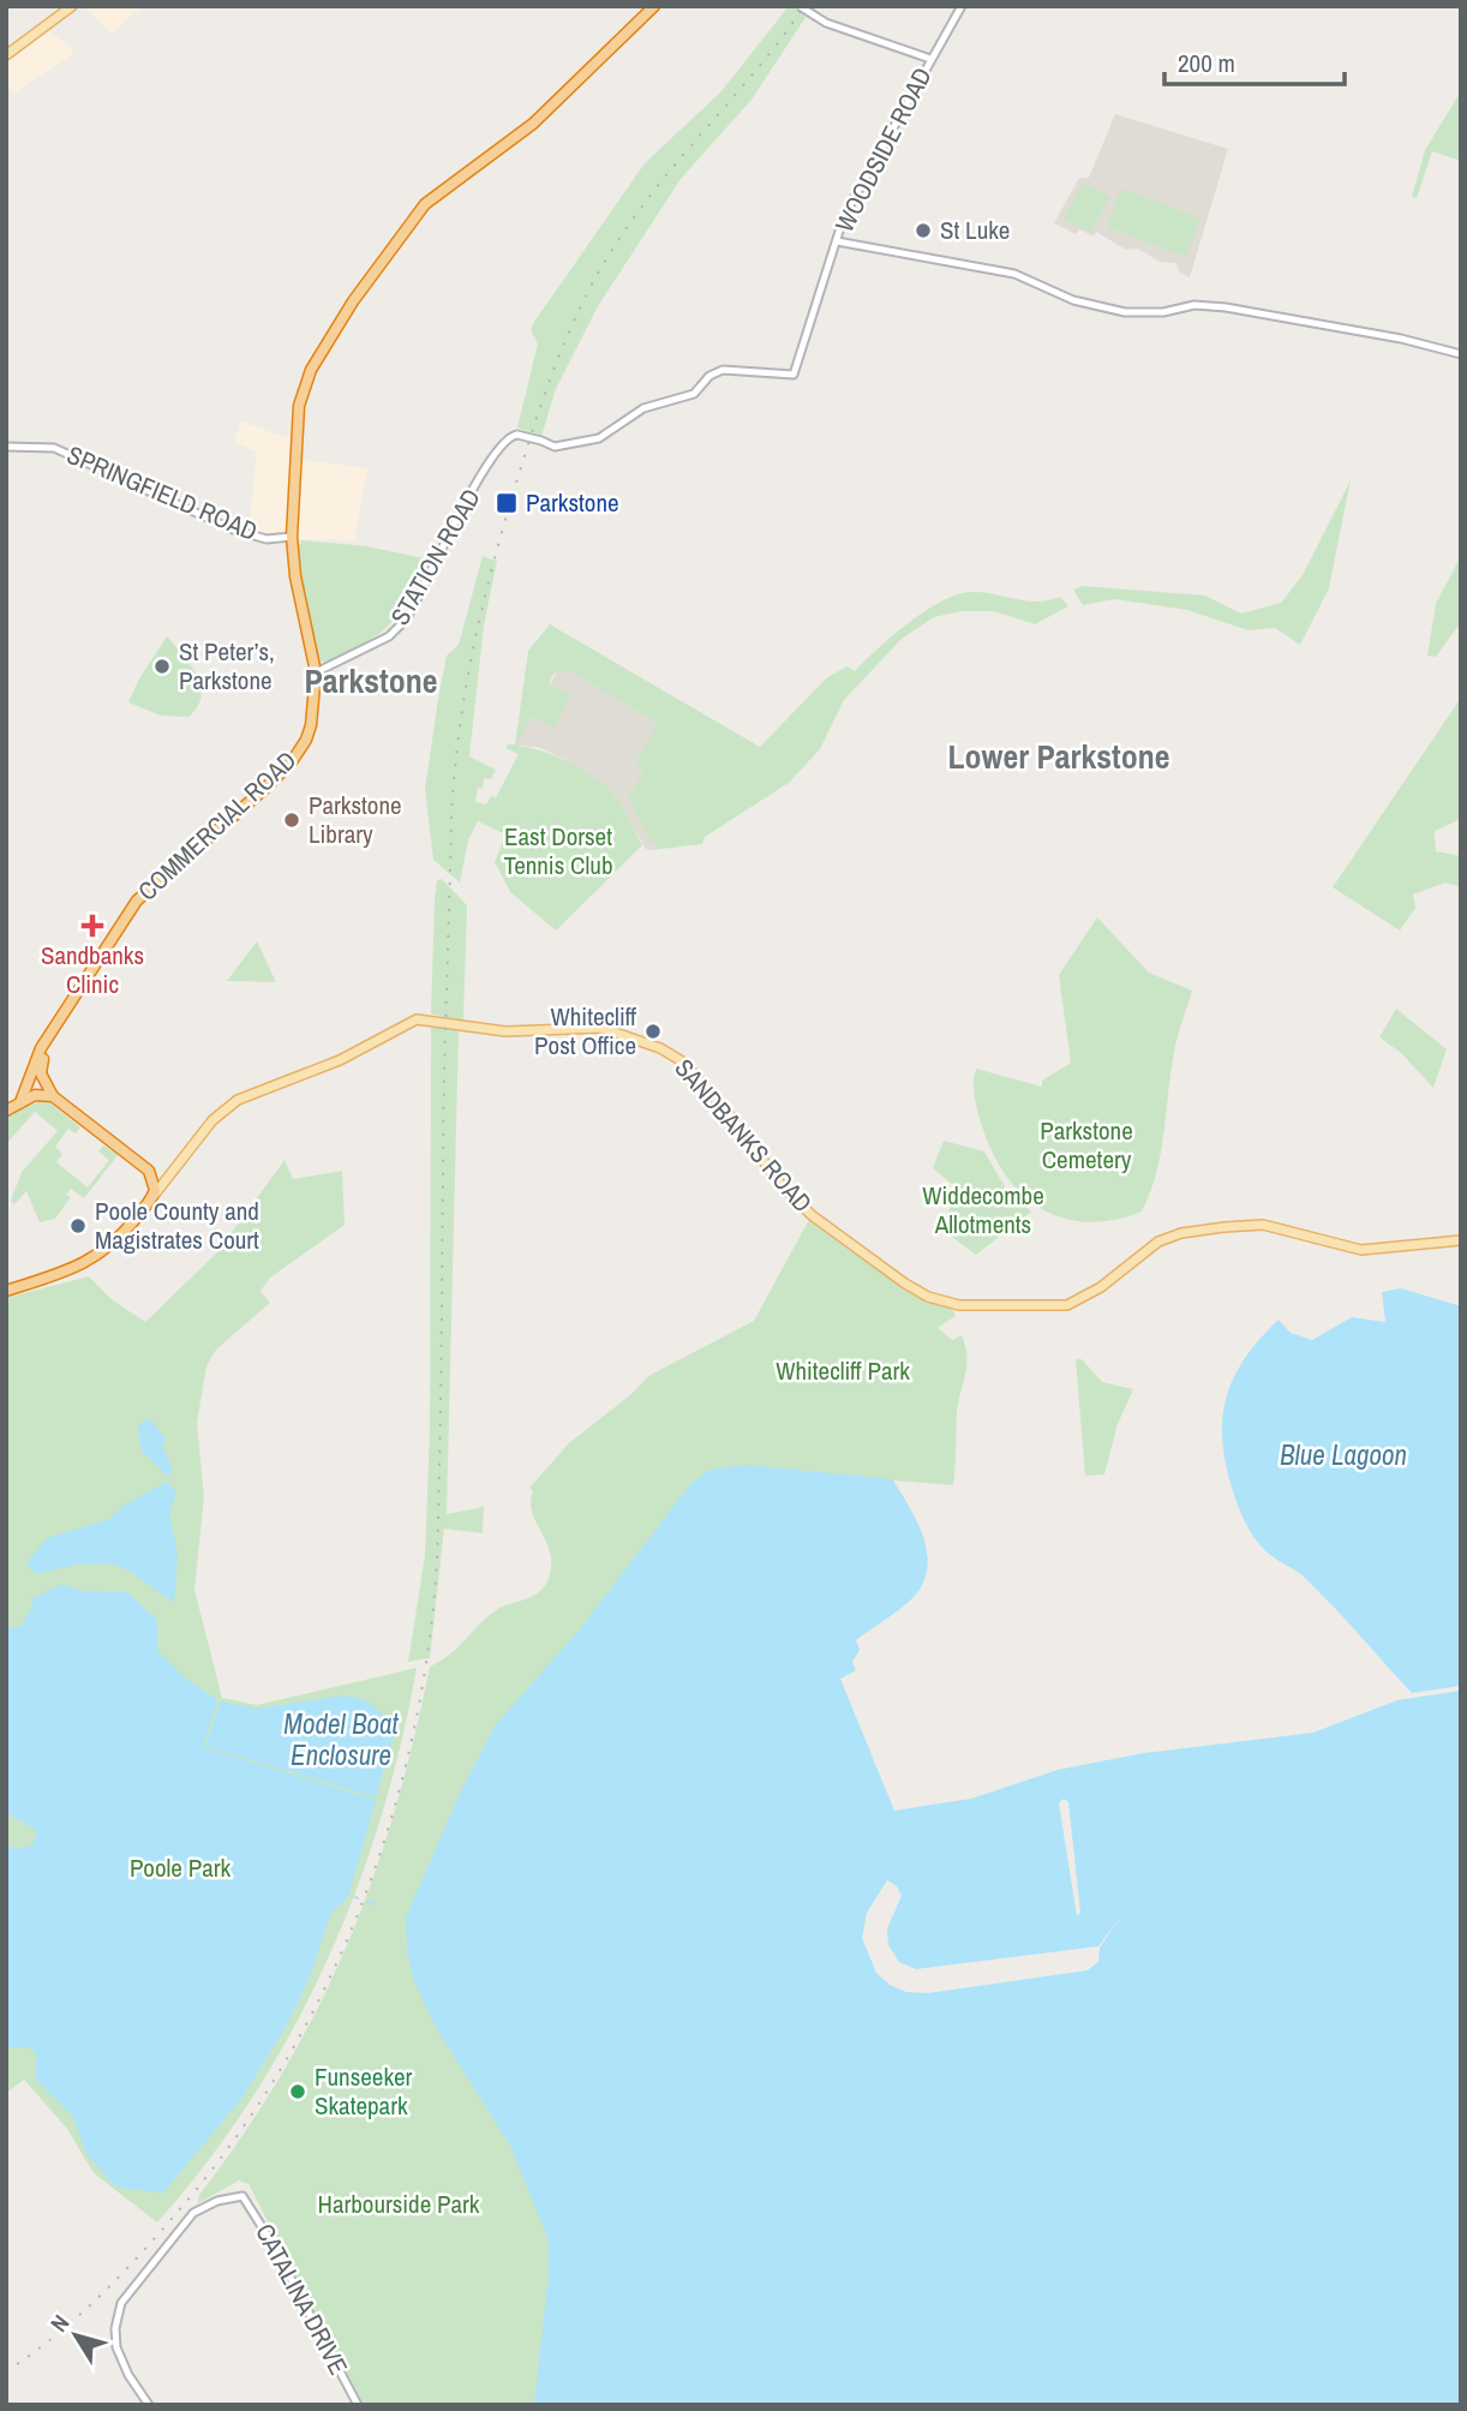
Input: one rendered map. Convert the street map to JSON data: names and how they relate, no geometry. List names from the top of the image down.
{
  "streets": {
    "highway": ["COMMERCIAL ROAD", "SANDBANKS ROAD"],
    "street": [
      "WOODSIDE ROAD",
      "SPRINGFIELD ROAD",
      "STATION ROAD",
      "CATALINA DRIVE"
    ]
  },
  "crossings": [
    ["WOODSIDE ROAD", "STATION ROAD"],
    ["SPRINGFIELD ROAD", "COMMERCIAL ROAD"],
    ["STATION ROAD", "COMMERCIAL ROAD"]
  ],
  "districts": ["Parkstone", "Lower Parkstone"],
  "water": ["Blue Lagoon", "Model Boat Enclosure"],
  "parks": [
    "East Dorset Tennis Club",
    "Parkstone Cemetery",
    "Widdecombe Allotments",
    "Whitecliff Park",
    "Poole Park",
    "Harbourside Park"
  ],
  "places": {
    "other": [
      "St Luke",
      "St Peter’s, Parkstone",
      "Parkstone Library",
      "Whitecliff Post Office",
      "Poole County and Magistrates Court",
      "Funseeker Skatepark"
    ],
    "transit": ["Parkstone"],
    "health": ["Sandbanks Clinic"]
  },
  "scale_bar": "200 m",
  "north": "top left"
}
